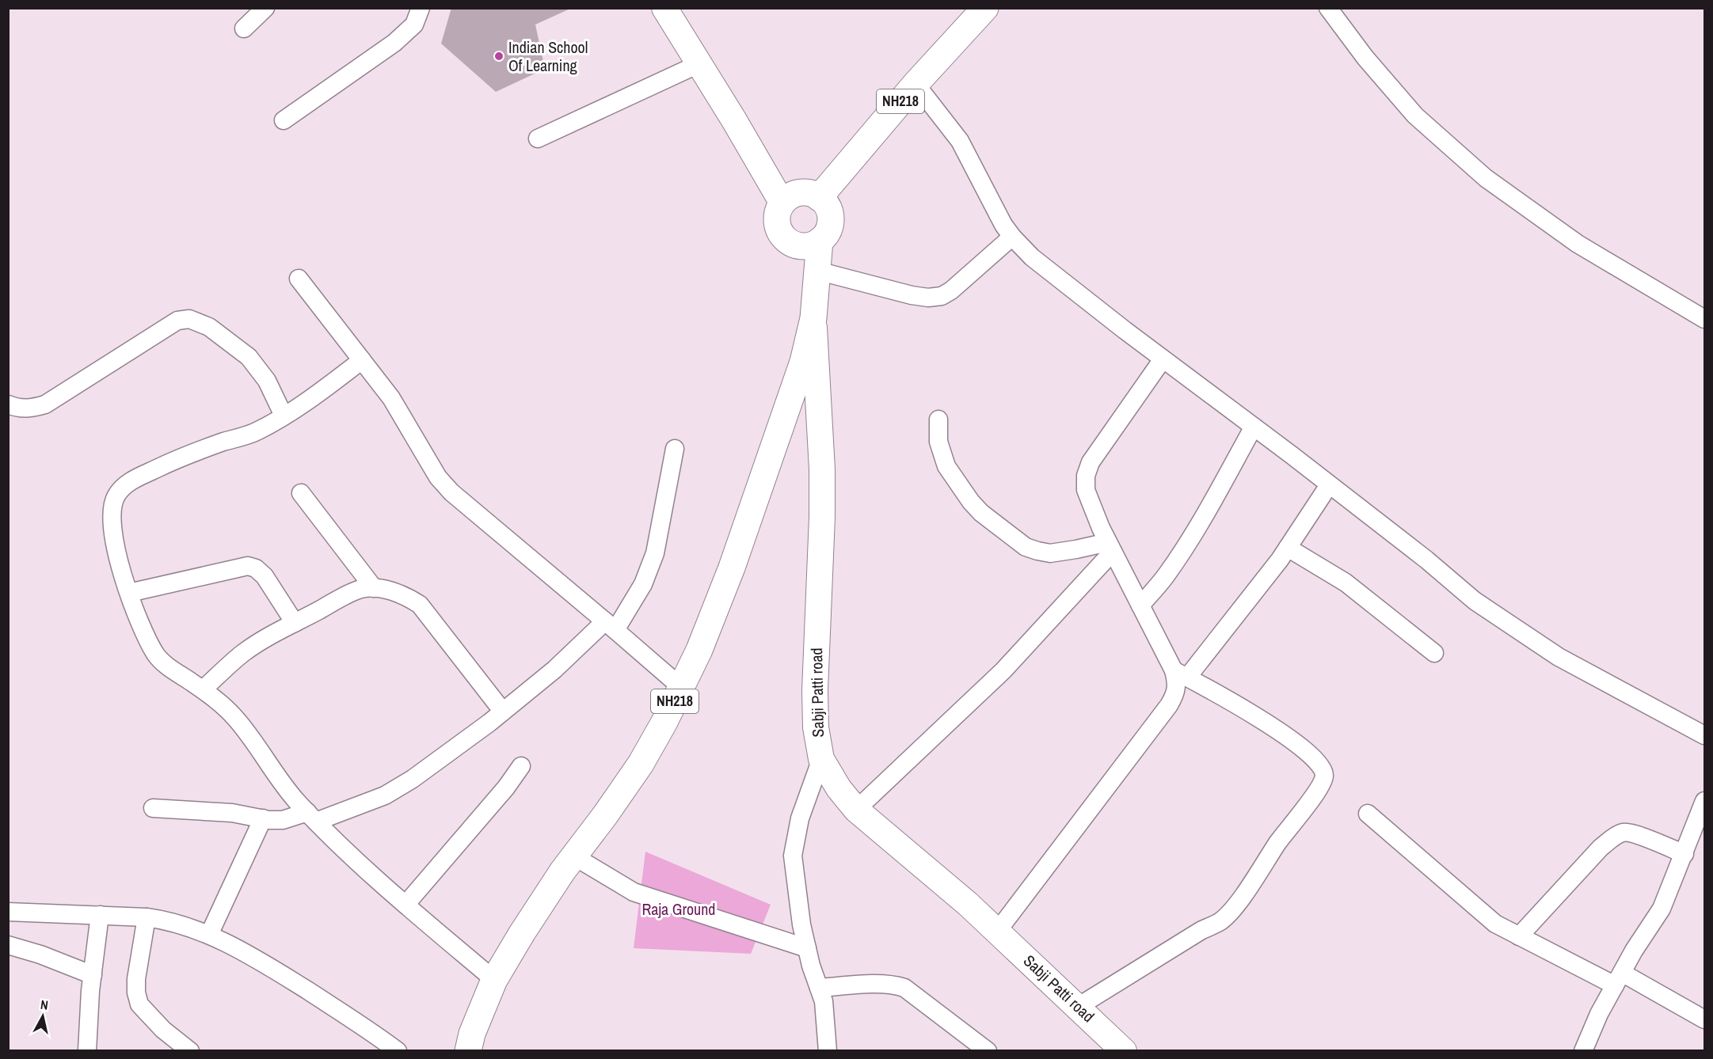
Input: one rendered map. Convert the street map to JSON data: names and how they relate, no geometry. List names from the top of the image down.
{
  "streets": {
    "highway": ["NH218"],
    "main road": ["Sabji Patti road"]
  },
  "crossings": [
    ["NH218", "Sabji Patti road"]
  ],
  "parks": ["Raja Ground"],
  "places": ["Indian School Of Learning"],
  "north": "top"
}
